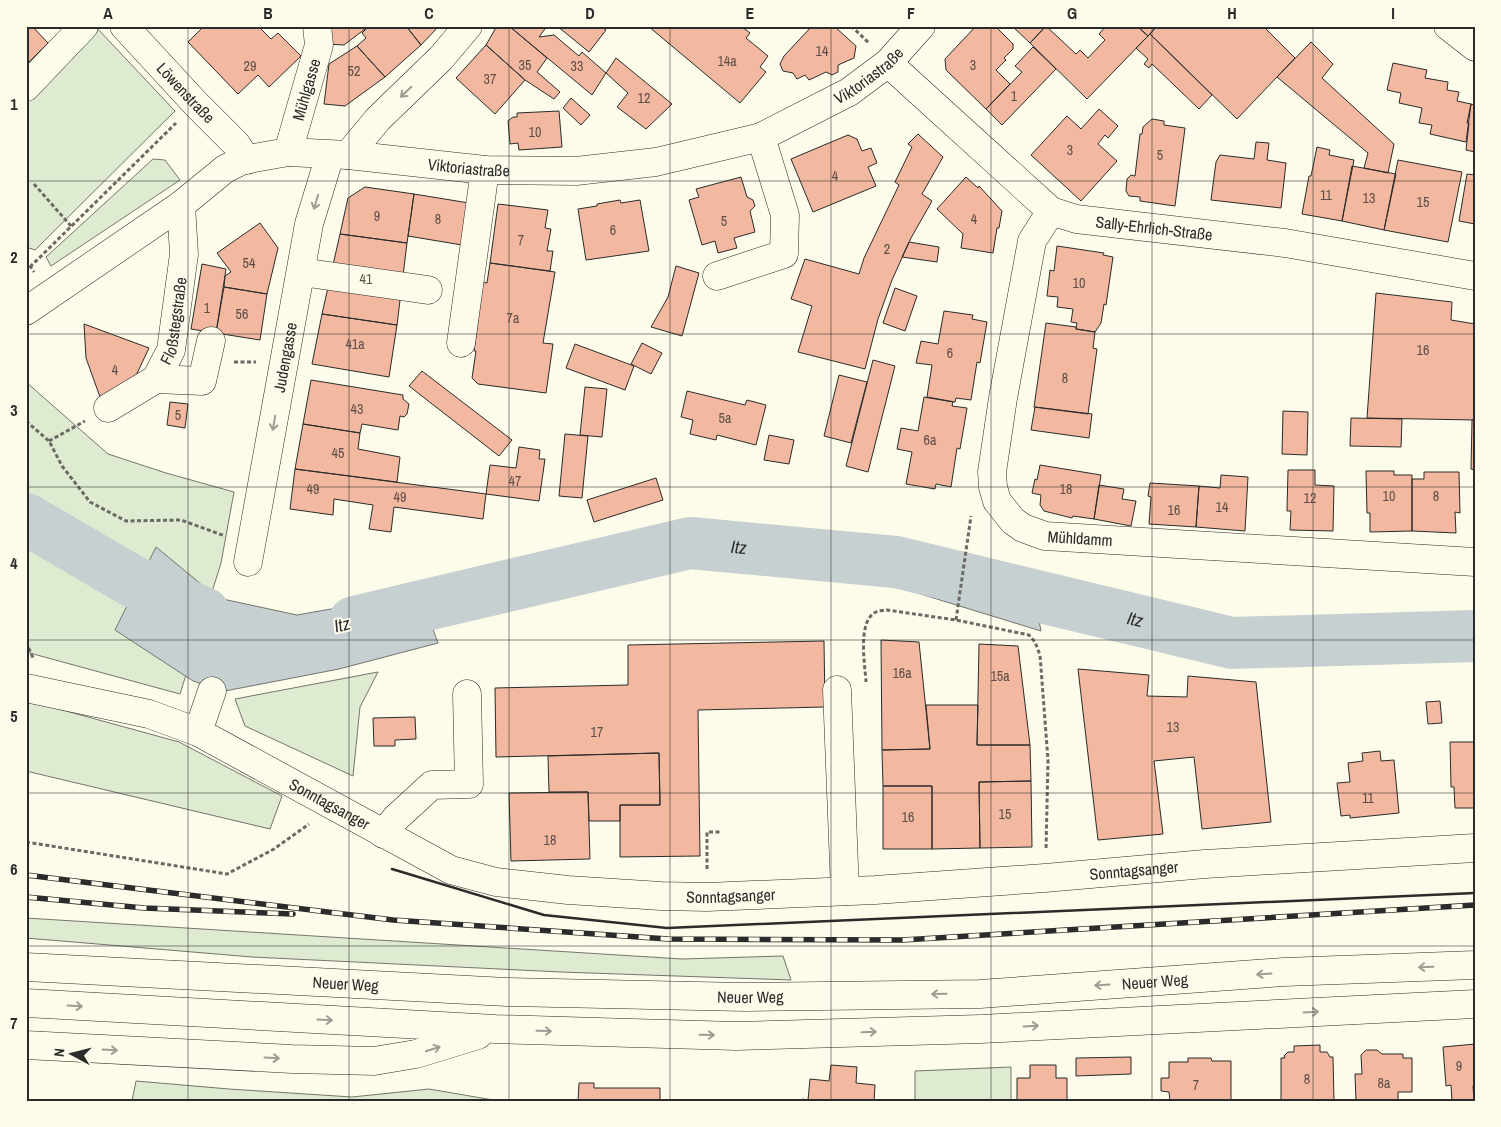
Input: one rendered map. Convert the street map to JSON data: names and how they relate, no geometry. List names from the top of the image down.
{
  "streets": {
    "main road": [
      "Viktoriastraße",
      "Mühlgasse",
      "Löwenstraße",
      "Sally-Ehrlich-Straße",
      "Floßstegstraße",
      "Judengasse",
      "Mühldamm",
      "Sonntagsanger",
      "Neuer Weg"
    ]
  },
  "crossings": [
    ["Viktoriastraße", "Mühlgasse"],
    ["Viktoriastraße", "Löwenstraße"],
    ["Viktoriastraße", "Sally-Ehrlich-Straße"],
    ["Viktoriastraße", "Floßstegstraße"],
    ["Viktoriastraße", "Judengasse"],
    ["Sally-Ehrlich-Straße", "Mühldamm"]
  ],
  "one_way": ["Judengasse"],
  "water": ["Itz"],
  "house_numbers": [
    "14",
    "14a",
    "35",
    "3",
    "29",
    "33",
    "52",
    "37",
    "1",
    "12",
    "10",
    "3",
    "5",
    "4",
    "11",
    "13",
    "15",
    "9",
    "8",
    "4",
    "5",
    "6",
    "7",
    "2",
    "54",
    "41",
    "10",
    "1",
    "56",
    "7a",
    "41a",
    "16",
    "6",
    "4",
    "8",
    "43",
    "5",
    "5a",
    "6a",
    "45",
    "47",
    "49",
    "18",
    "10",
    "8",
    "49",
    "12",
    "14",
    "16",
    "16a",
    "15a",
    "13",
    "17",
    "11",
    "15",
    "16",
    "18",
    "9",
    "8",
    "8a",
    "7"
  ],
  "north": "left",
  "grid": {
    "columns": [
      "A",
      "B",
      "C",
      "D",
      "E",
      "F",
      "G",
      "H",
      "I"
    ],
    "rows": [
      "1",
      "2",
      "3",
      "4",
      "5",
      "6",
      "7"
    ]
  }
}
